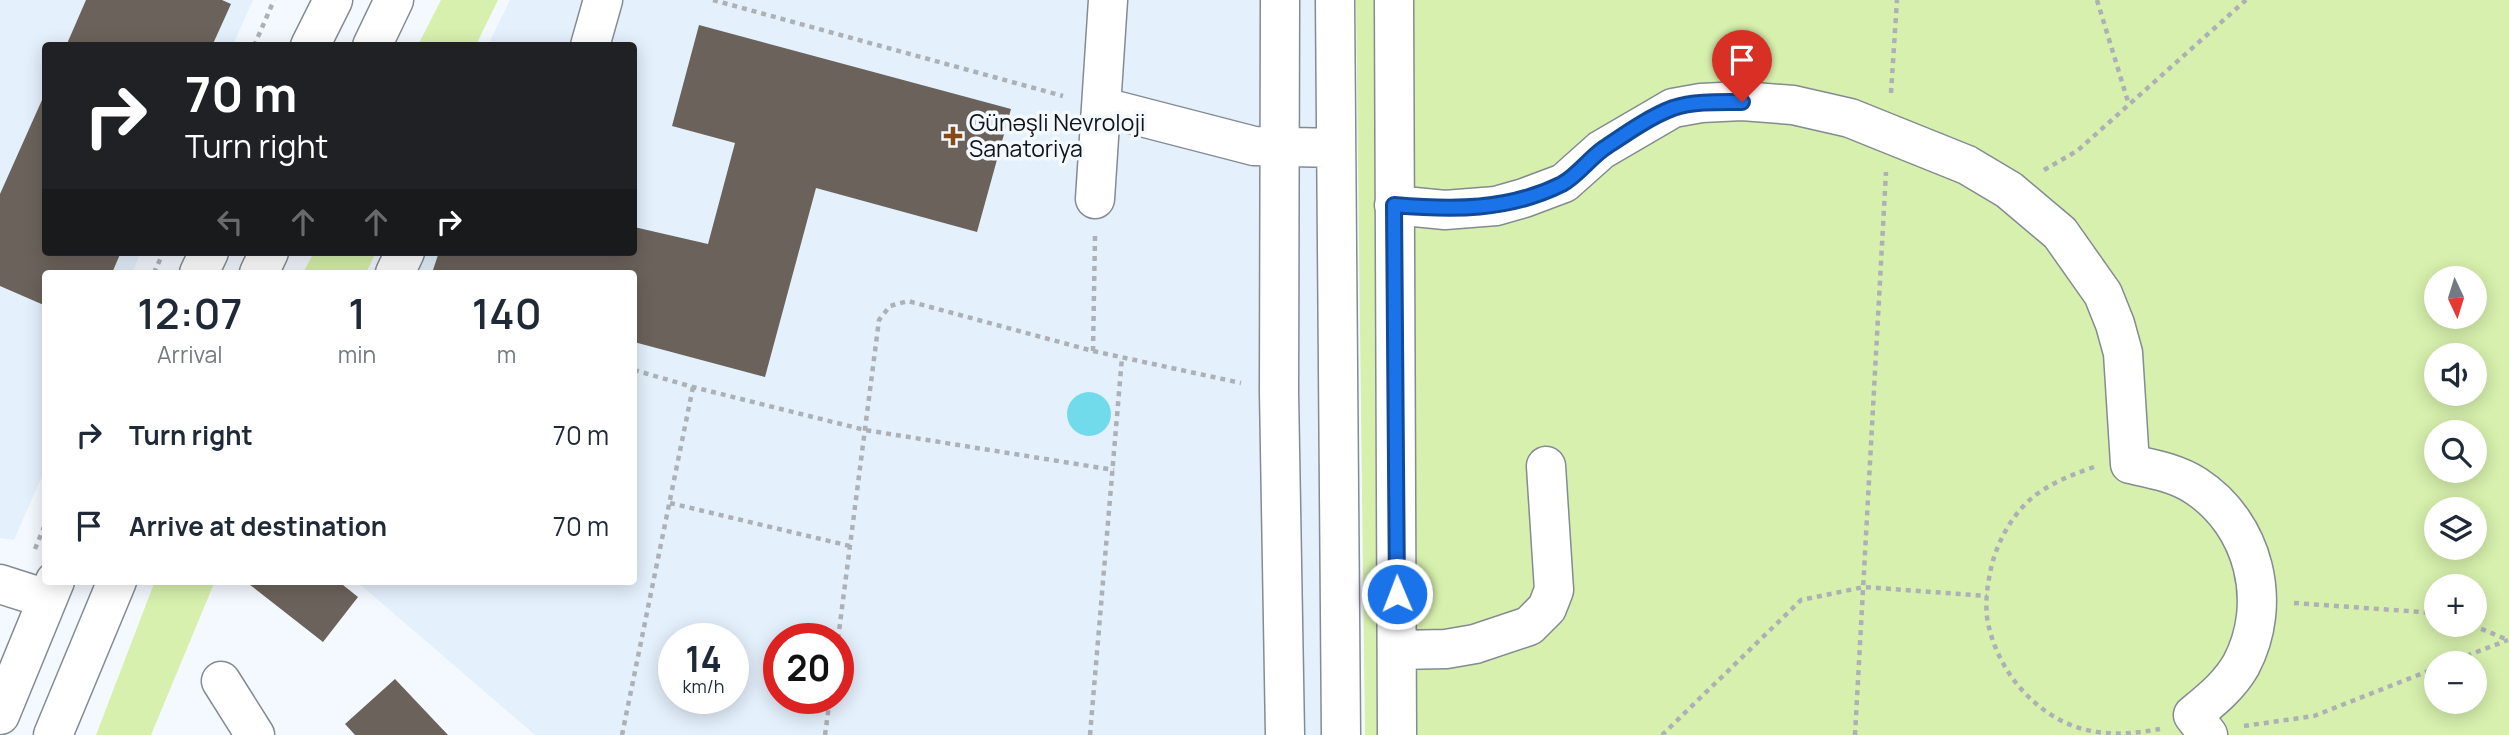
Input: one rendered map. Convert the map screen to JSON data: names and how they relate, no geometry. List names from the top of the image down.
{
  "places": {
    "health": ["Günəşli Nevroloji Sanatoriya"]
  },
  "north": "bottom",
  "page": {
    "turn": ["70 m", "Turn right"],
    "map_buttons": ["+", "−"],
    "eta": [
      "12:07",
      "Arrival",
      "1",
      "min",
      "140",
      "m"
    ],
    "list": [
      {
        "name": "Turn right",
        "value": "70 m"
      },
      {
        "name": "Arrive at destination",
        "value": "70 m"
      }
    ],
    "speed": "14 km/h",
    "limit": "20"
  }
}
